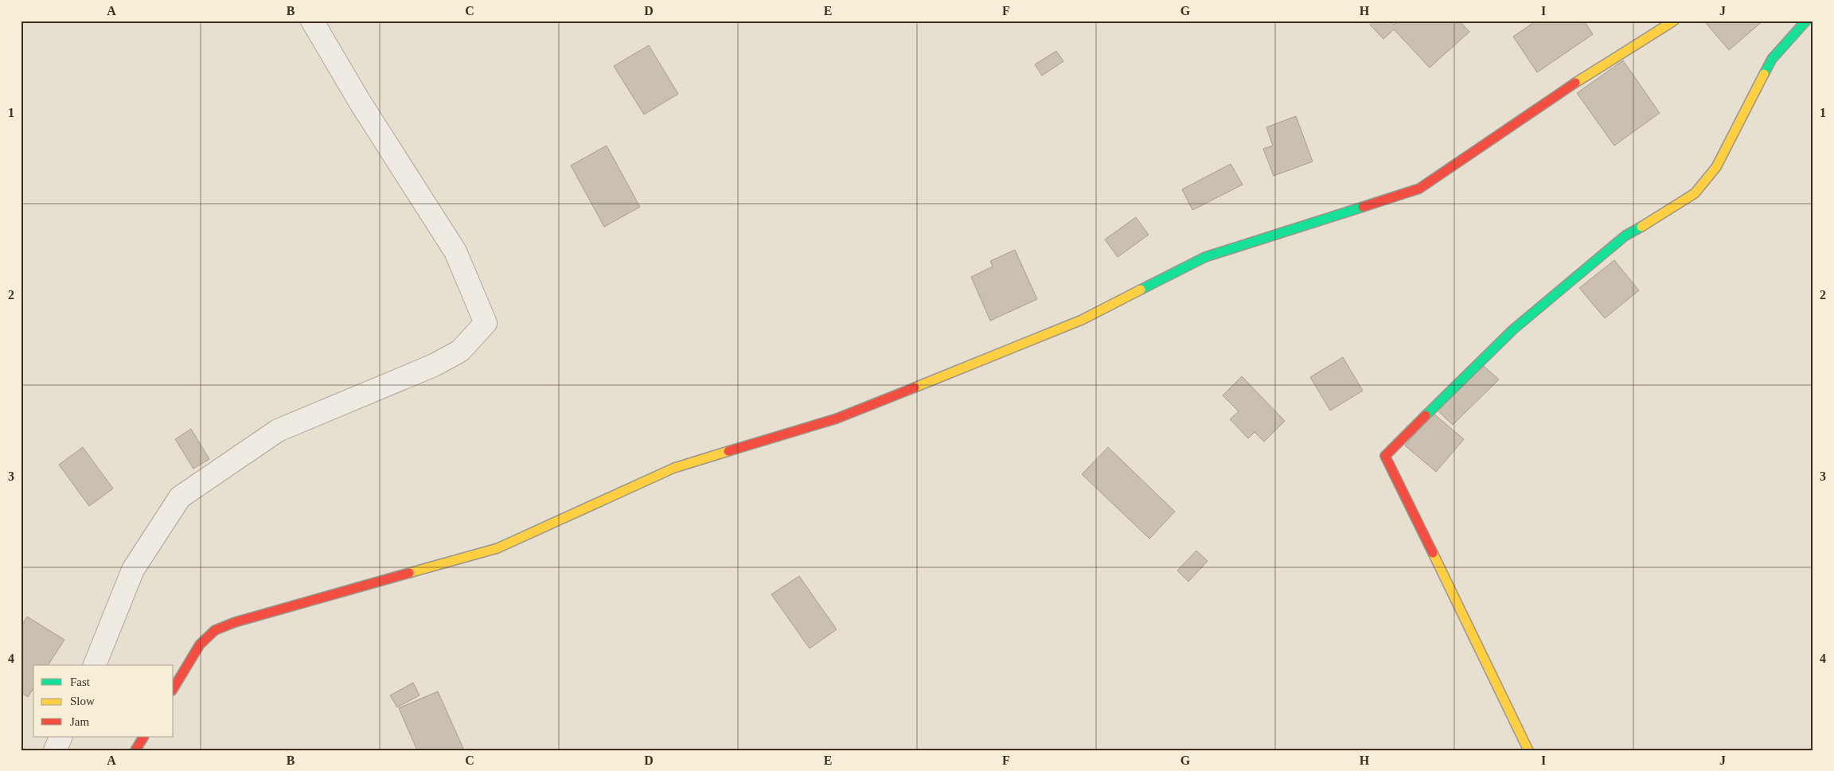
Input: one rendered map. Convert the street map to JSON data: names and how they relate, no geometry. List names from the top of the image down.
{
  "legend": ["Fast", "Slow", "Jam"],
  "grid": {
    "columns": [
      "A",
      "B",
      "C",
      "D",
      "E",
      "F",
      "G",
      "H",
      "I",
      "J"
    ],
    "rows": [
      "1",
      "2",
      "3",
      "4"
    ]
  }
}
